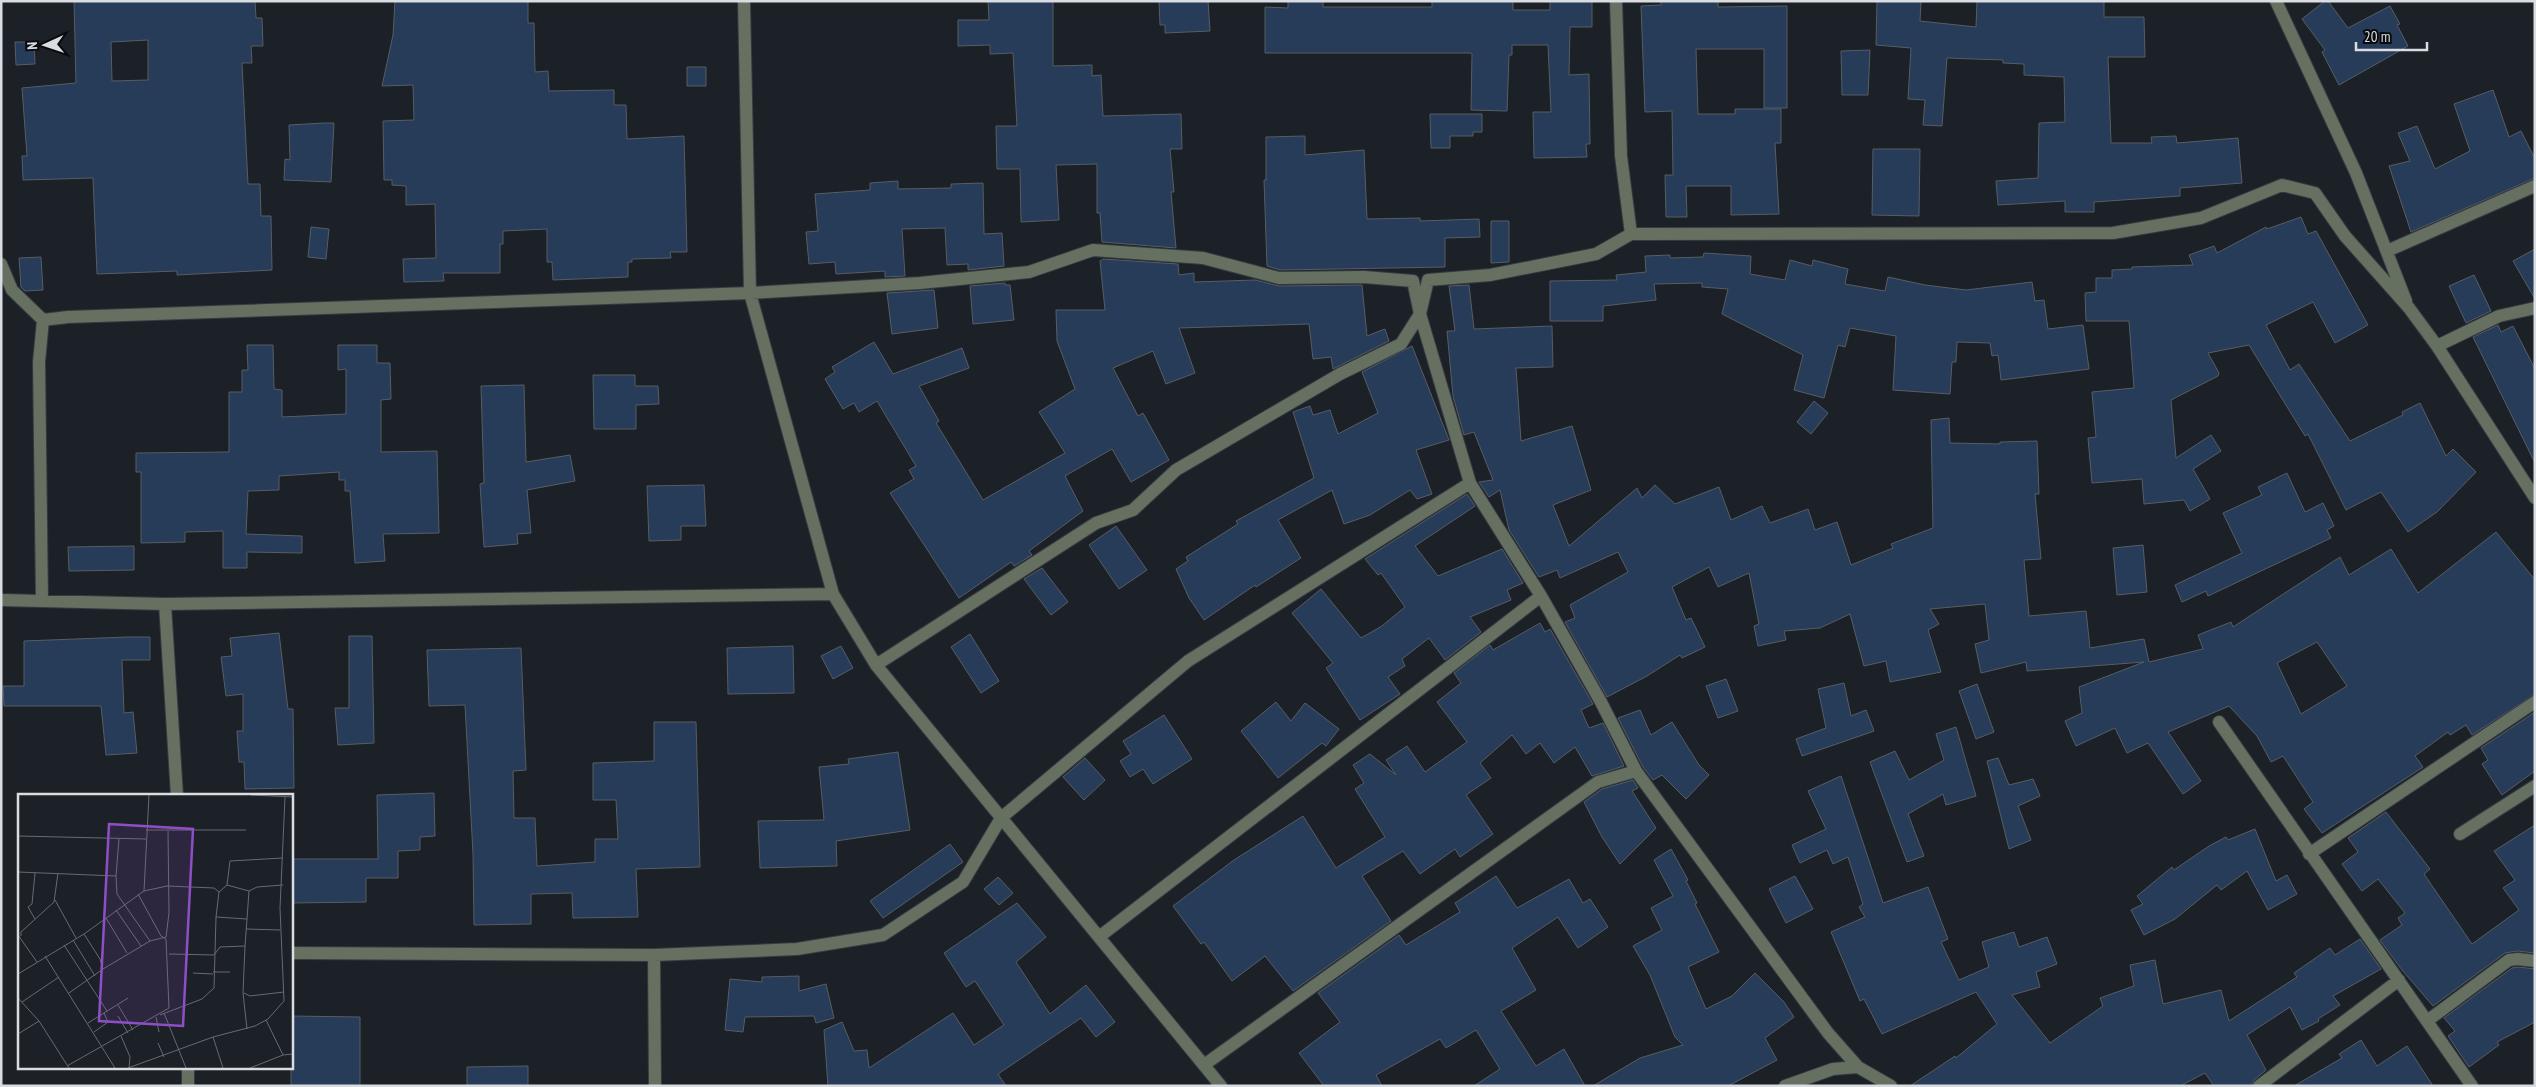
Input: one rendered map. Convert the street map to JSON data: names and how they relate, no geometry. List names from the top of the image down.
{
  "scale_bar": "20 m",
  "north": "left"
}
